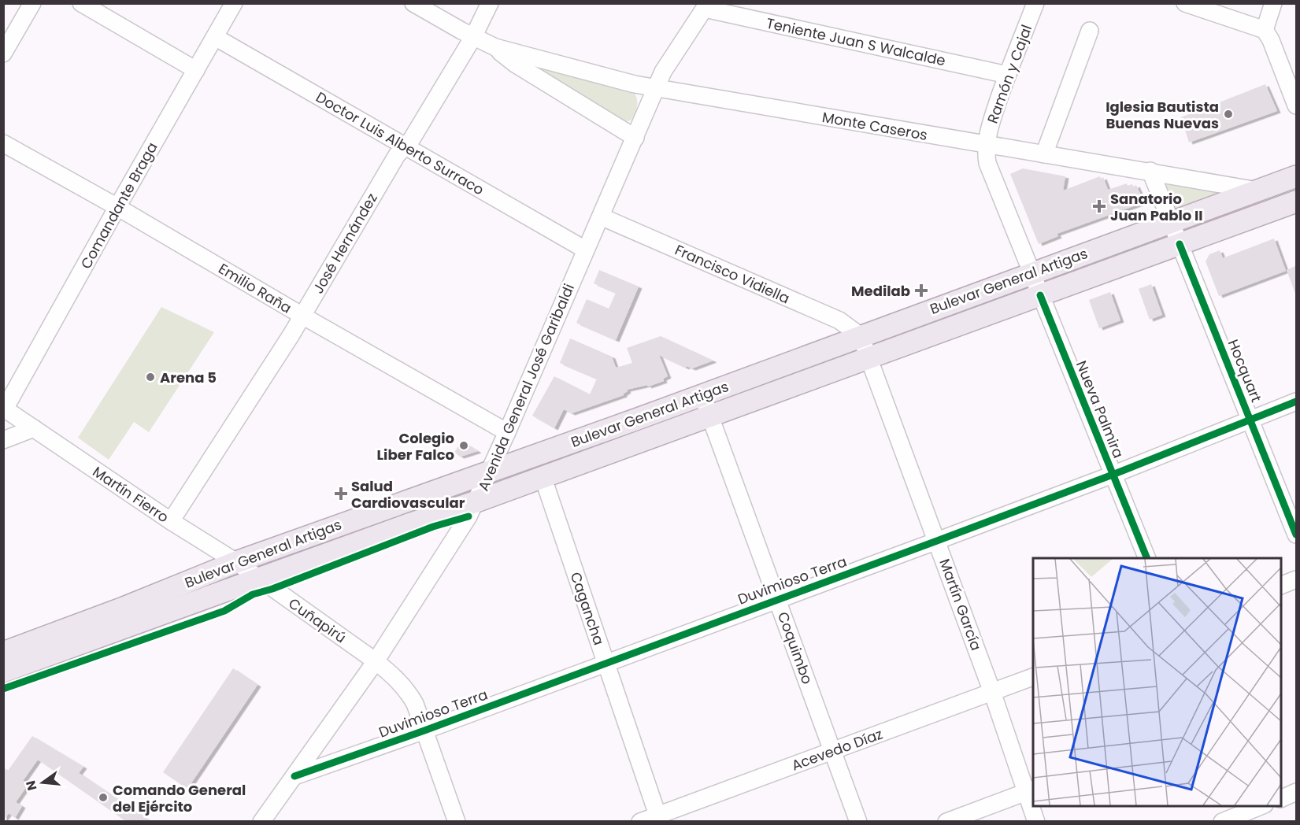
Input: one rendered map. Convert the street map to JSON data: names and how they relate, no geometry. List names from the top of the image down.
{
  "streets": {
    "main road": ["Bulevar General Artigas"],
    "street": [
      "Teniente Juan S Walcalde",
      "Ramón y Cajal",
      "Monte Caseros",
      "Doctor Luis Alberto Surraco",
      "Comandante Braga",
      "José Hernández",
      "Francisco Vidiella",
      "Emilio Raña",
      "Hocquart",
      "Avenida General José Garibaldi",
      "Nueva Palmira",
      "Martín Fierro",
      "Duvimioso Terra",
      "Martín García",
      "Cagancha",
      "Cuñapirú",
      "Coquimbo",
      "Acevedo Díaz"
    ]
  },
  "crossings": [
    ["Teniente Juan S Walcalde", "Ramón y Cajal"],
    ["Teniente Juan S Walcalde", "Avenida General José Garibaldi"],
    ["Ramón y Cajal", "Monte Caseros"],
    ["Ramón y Cajal", "Nueva Palmira"],
    ["Monte Caseros", "José Hernández"],
    ["Monte Caseros", "Bulevar General Artigas"],
    ["Monte Caseros", "Hocquart"],
    ["Monte Caseros", "Avenida General José Garibaldi"],
    ["Monte Caseros", "Nueva Palmira"],
    ["Doctor Luis Alberto Surraco", "Comandante Braga"],
    ["Doctor Luis Alberto Surraco", "José Hernández"],
    ["Doctor Luis Alberto Surraco", "Avenida General José Garibaldi"],
    ["Comandante Braga", "Emilio Raña"],
    ["Comandante Braga", "Martín Fierro"],
    ["José Hernández", "Emilio Raña"],
    ["José Hernández", "Martín Fierro"],
    ["Francisco Vidiella", "Bulevar General Artigas"],
    ["Francisco Vidiella", "Avenida General José Garibaldi"],
    ["Francisco Vidiella", "Martín García"],
    ["Bulevar General Artigas", "Hocquart"],
    ["Bulevar General Artigas", "Avenida General José Garibaldi"],
    ["Bulevar General Artigas", "Nueva Palmira"],
    ["Bulevar General Artigas", "Martín Fierro"],
    ["Bulevar General Artigas", "Martín García"],
    ["Bulevar General Artigas", "Cagancha"],
    ["Bulevar General Artigas", "Cuñapirú"],
    ["Bulevar General Artigas", "Coquimbo"],
    ["Emilio Raña", "Avenida General José Garibaldi"],
    ["Hocquart", "Duvimioso Terra"],
    ["Avenida General José Garibaldi", "Duvimioso Terra"],
    ["Avenida General José Garibaldi", "Cuñapirú"],
    ["Nueva Palmira", "Duvimioso Terra"],
    ["Martín Fierro", "Cuñapirú"],
    ["Duvimioso Terra", "Martín García"],
    ["Duvimioso Terra", "Cagancha"],
    ["Duvimioso Terra", "Cuñapirú"],
    ["Duvimioso Terra", "Coquimbo"],
    ["Martín García", "Acevedo Díaz"],
    ["Cagancha", "Acevedo Díaz"],
    ["Coquimbo", "Acevedo Díaz"]
  ],
  "places": {
    "other": [
      "Iglesia Bautista Buenas Nuevas",
      "Arena 5",
      "Colegio Liber Falco",
      "Comando General del Ejército"
    ],
    "health": ["Sanatorio Juan Pablo II", "Medilab", "Salud Cardiovascular"]
  },
  "north": "left"
}
